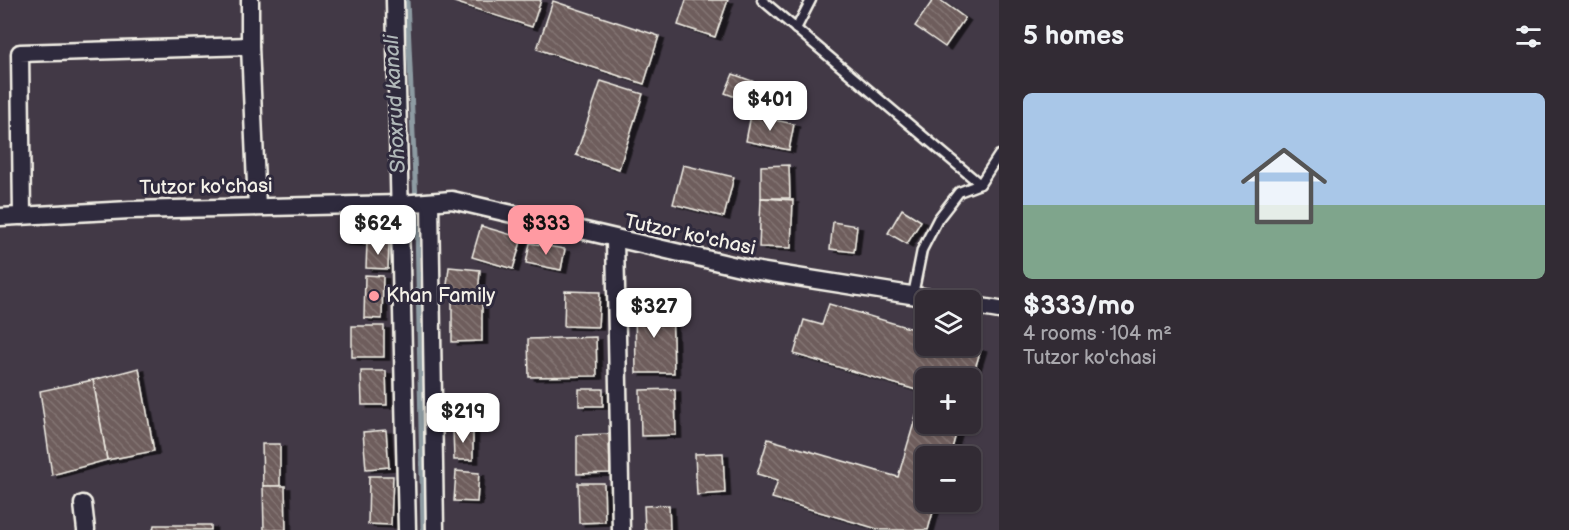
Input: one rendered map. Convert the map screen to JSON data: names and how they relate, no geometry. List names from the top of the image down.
{
  "streets": {
    "street": ["Tutzor ko'chasi"]
  },
  "water": ["Shoxrud kanali"],
  "places": ["Khan Family"],
  "page": {
    "heading": "5 homes",
    "list": [
      {
        "name": "$333/mo",
        "note": "4 rooms · 104 m² · Tutzor ko'chasi"
      }
    ],
    "price": [
      "$401",
      "$624",
      "$333",
      "$327",
      "$219"
    ],
    "map_buttons": ["+", "−"]
  }
}
